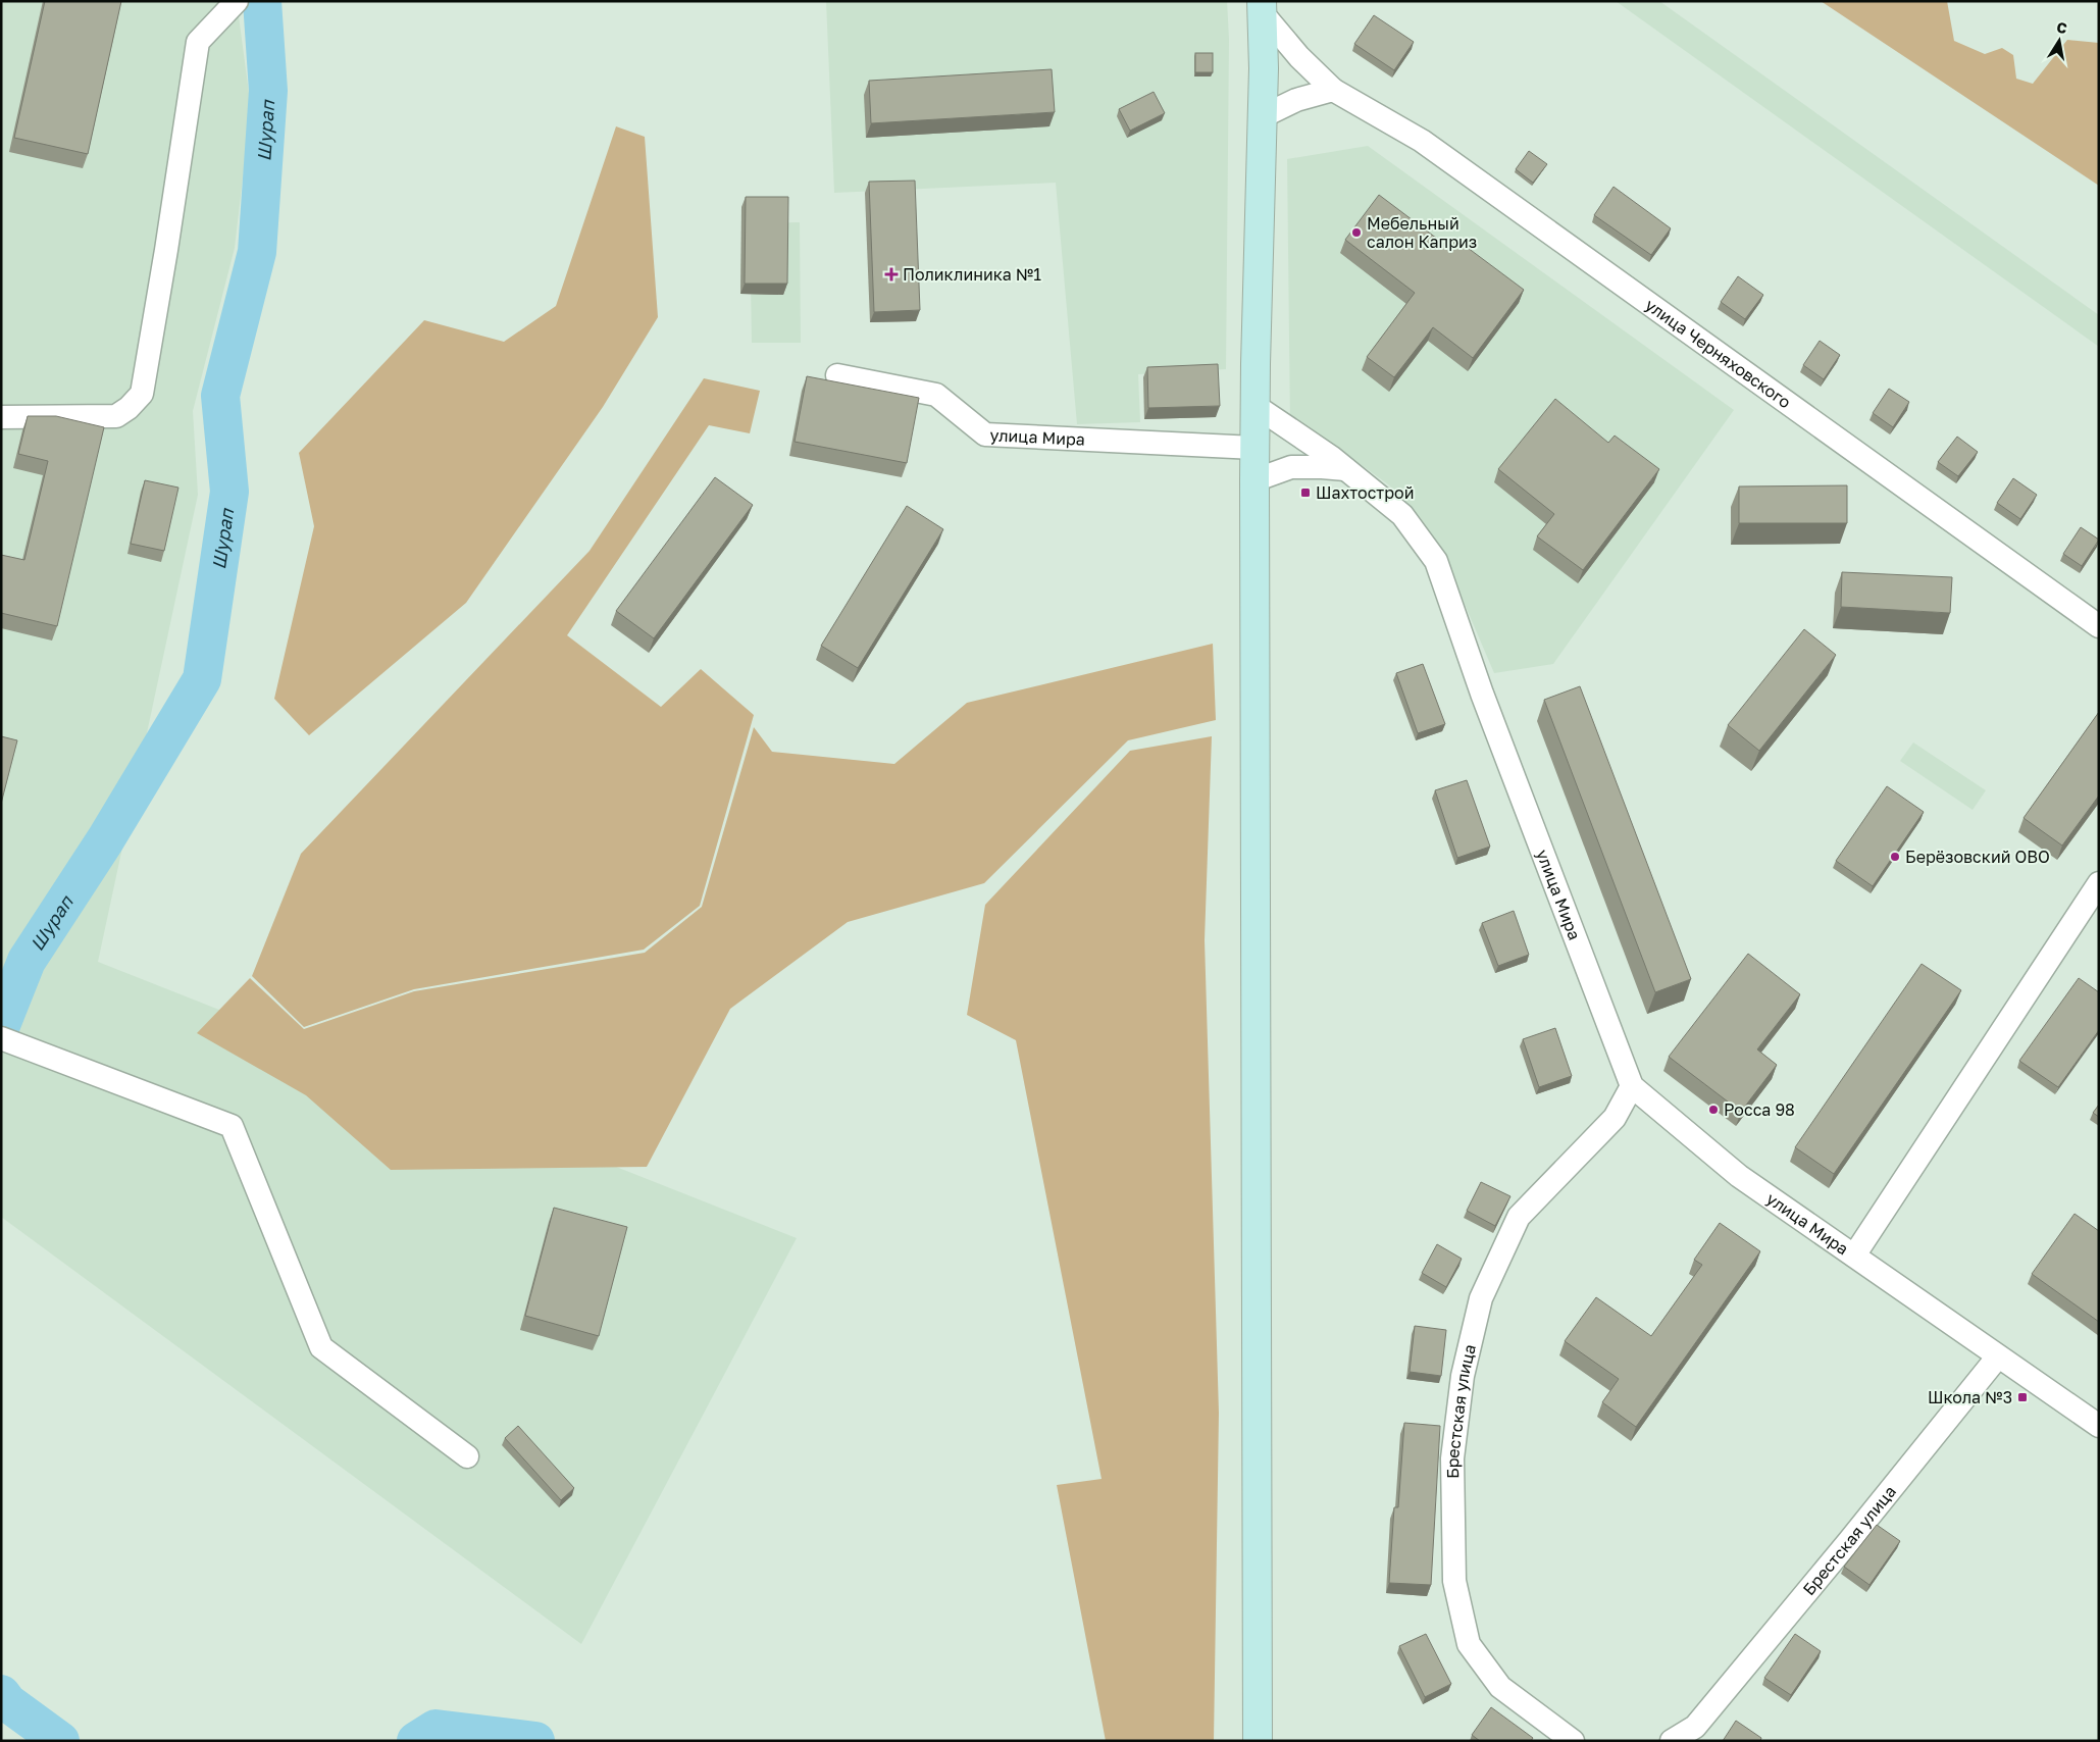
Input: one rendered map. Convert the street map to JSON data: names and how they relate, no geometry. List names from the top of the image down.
{
  "streets": {
    "street": ["улица Черняховского", "улица Мира", "Брестская улица"]
  },
  "crossings": [
    ["улица Мира", "Брестская улица"]
  ],
  "water": ["Шурап"],
  "places": {
    "other": ["Мебельный салон Каприз", "Берёзовский ОВО", "Росса 98"],
    "health": ["Поликлиника №1"],
    "transit": ["Шахтострой", "Школа №3"]
  },
  "north": "top"
}
